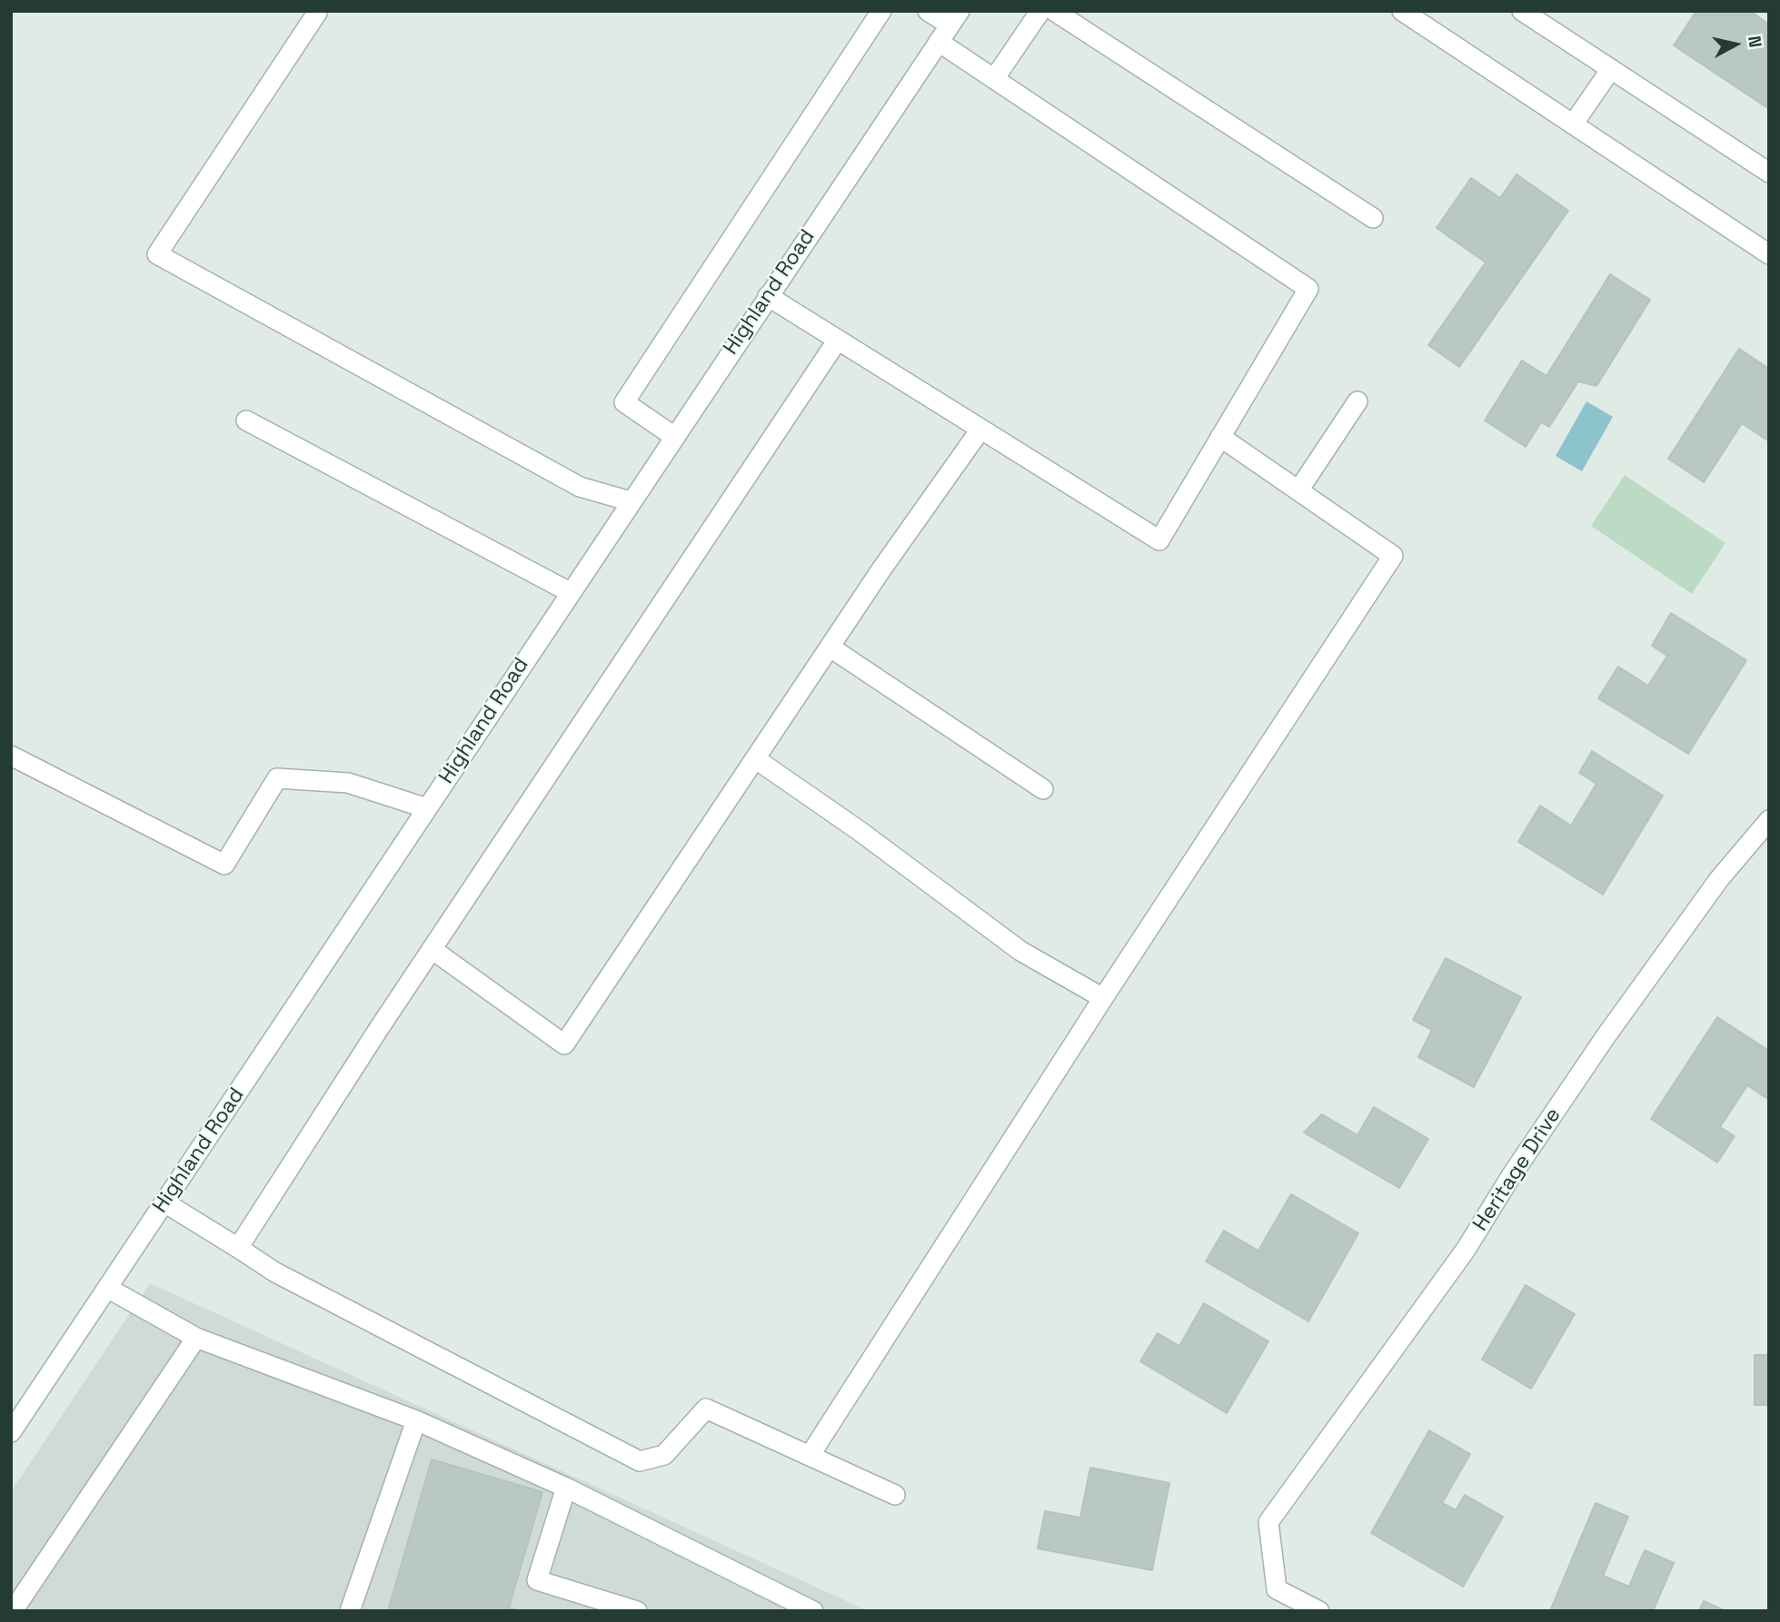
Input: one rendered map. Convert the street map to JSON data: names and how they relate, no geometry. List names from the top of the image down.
{
  "streets": {
    "street": ["Highland Road", "Heritage Drive"]
  },
  "north": "right"
}
